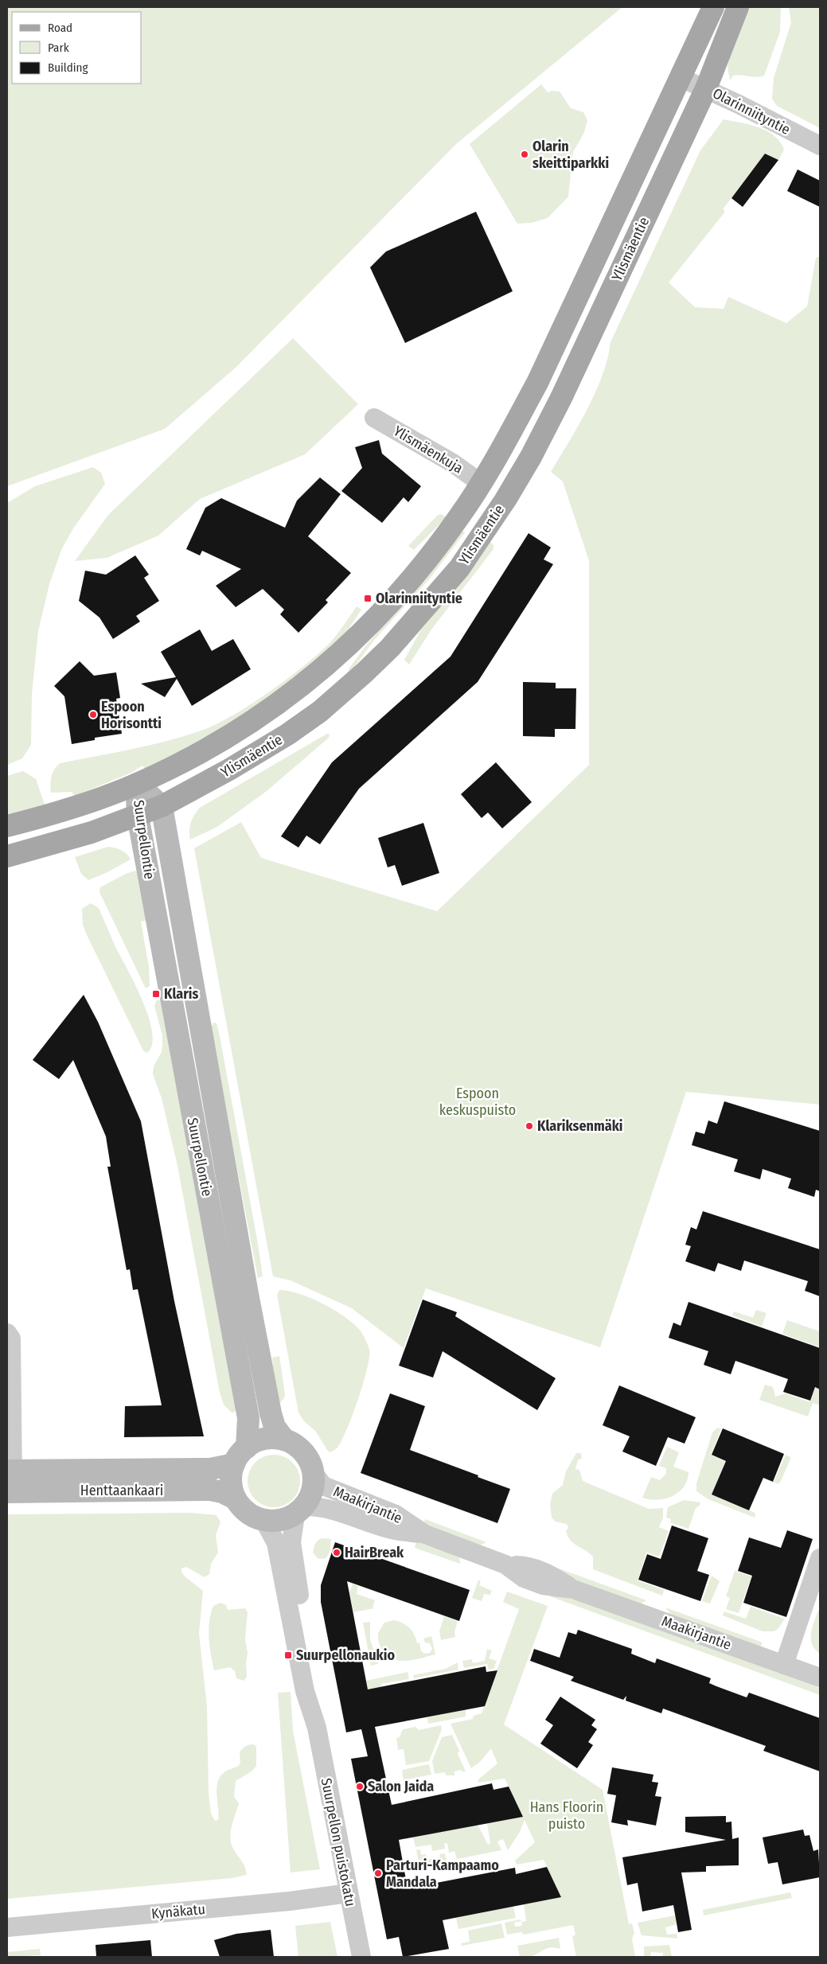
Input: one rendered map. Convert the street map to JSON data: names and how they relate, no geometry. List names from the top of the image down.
{
  "streets": {
    "main road": ["Ylismäentie", "Suurpellontie", "Henttaankaari"],
    "street": [
      "Olarinniityntie",
      "Ylismäenkuja",
      "Maakirjantie",
      "Suurpellon puistokatu",
      "Kynäkatu"
    ]
  },
  "crossings": [
    ["Olarinniityntie", "Ylismäentie"],
    ["Ylismäentie", "Ylismäenkuja"],
    ["Ylismäentie", "Suurpellontie"],
    ["Suurpellontie", "Henttaankaari"],
    ["Suurpellontie", "Maakirjantie"],
    ["Suurpellontie", "Suurpellon puistokatu"],
    ["Henttaankaari", "Maakirjantie"],
    ["Henttaankaari", "Suurpellon puistokatu"],
    ["Maakirjantie", "Suurpellon puistokatu"],
    ["Suurpellon puistokatu", "Kynäkatu"]
  ],
  "parks": ["Espoon keskuspuisto", "Hans Floorin puisto"],
  "places": {
    "other": [
      "Olarin skeittiparkki",
      "Espoon Horisontti",
      "Klariksenmäki",
      "HairBreak",
      "Salon Jaida",
      "Parturi-Kampaamo Mandala"
    ],
    "transit": ["Olarinniityntie", "Klaris", "Suurpellonaukio"]
  },
  "legend": ["Road", "Park", "Building"]
}
